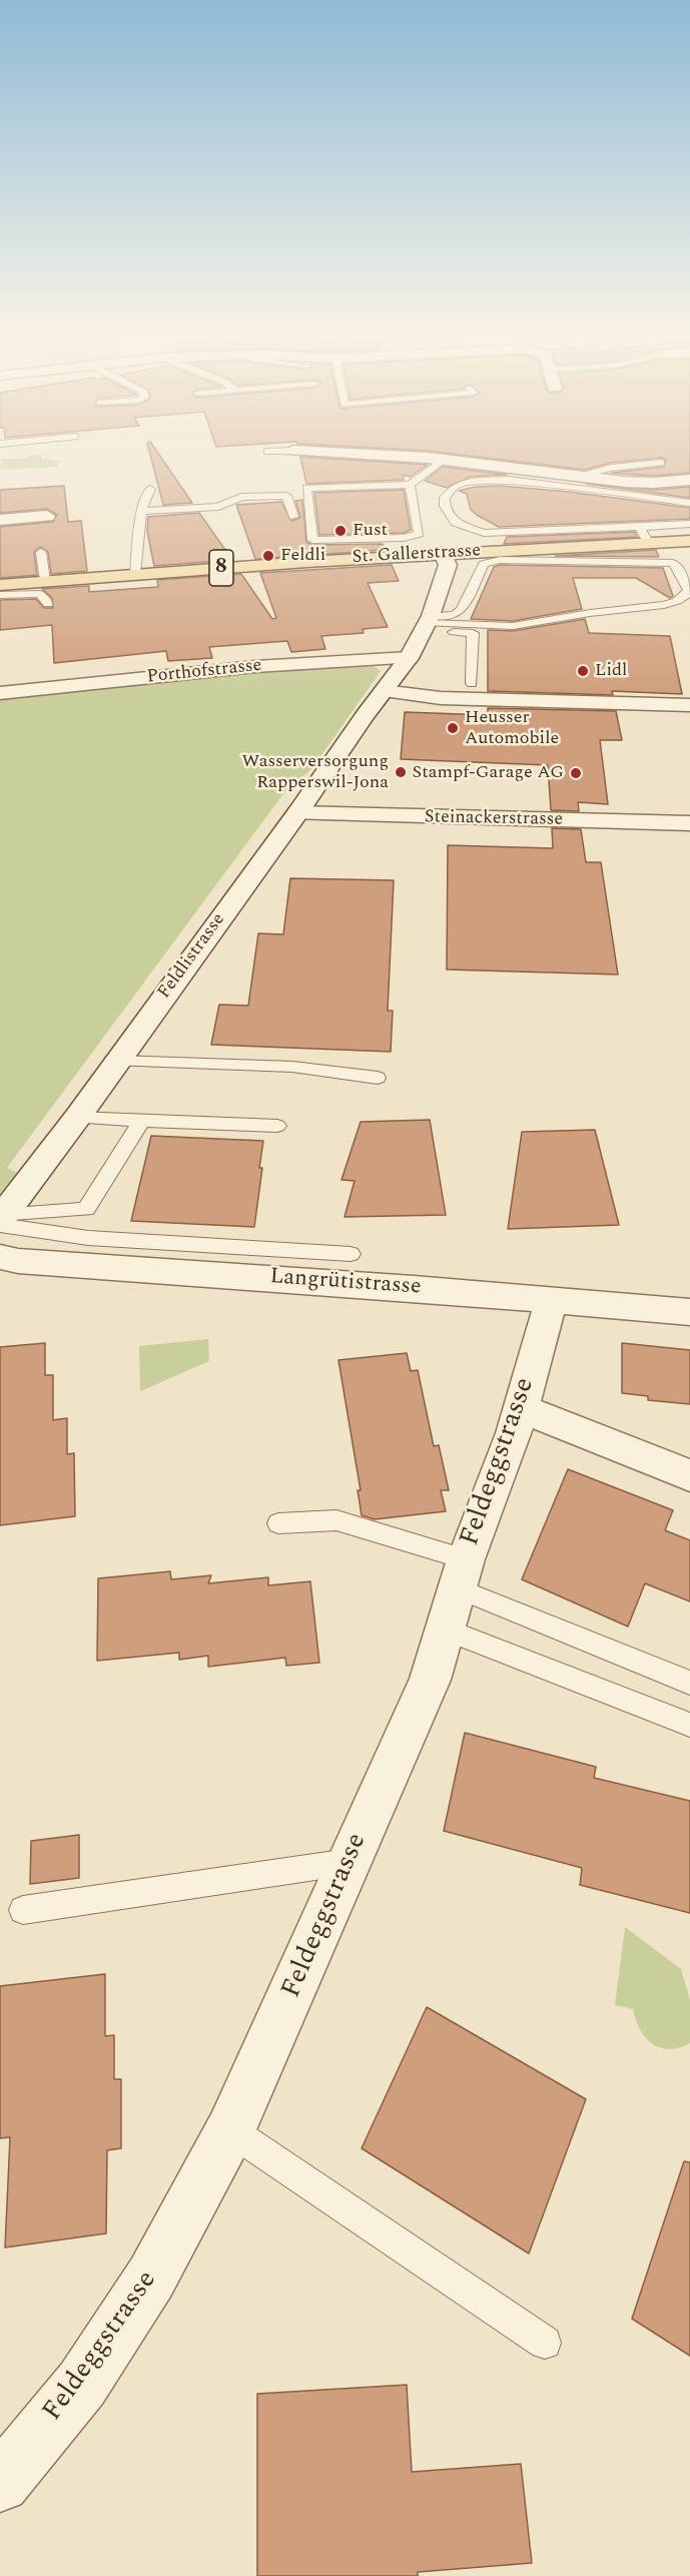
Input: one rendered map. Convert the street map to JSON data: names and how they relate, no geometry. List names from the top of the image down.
{
  "streets": {
    "main road": ["St. Gallerstrasse", "8"],
    "street": [
      "Porthofstrasse",
      "Steinackerstrasse",
      "Feldlistrasse",
      "Langrütistrasse",
      "Feldeggstrasse"
    ]
  },
  "crossings": [
    ["St. Gallerstrasse", "Feldlistrasse"],
    ["Porthofstrasse", "Feldlistrasse"],
    ["Steinackerstrasse", "Feldlistrasse"],
    ["Langrütistrasse", "Feldeggstrasse"]
  ],
  "places": [
    "Fust",
    "Feldli",
    "Lidl",
    "Heusser Automobile",
    "Wasserversorgung Rapperswil-Jona",
    "Stampf-Garage AG"
  ]
}
